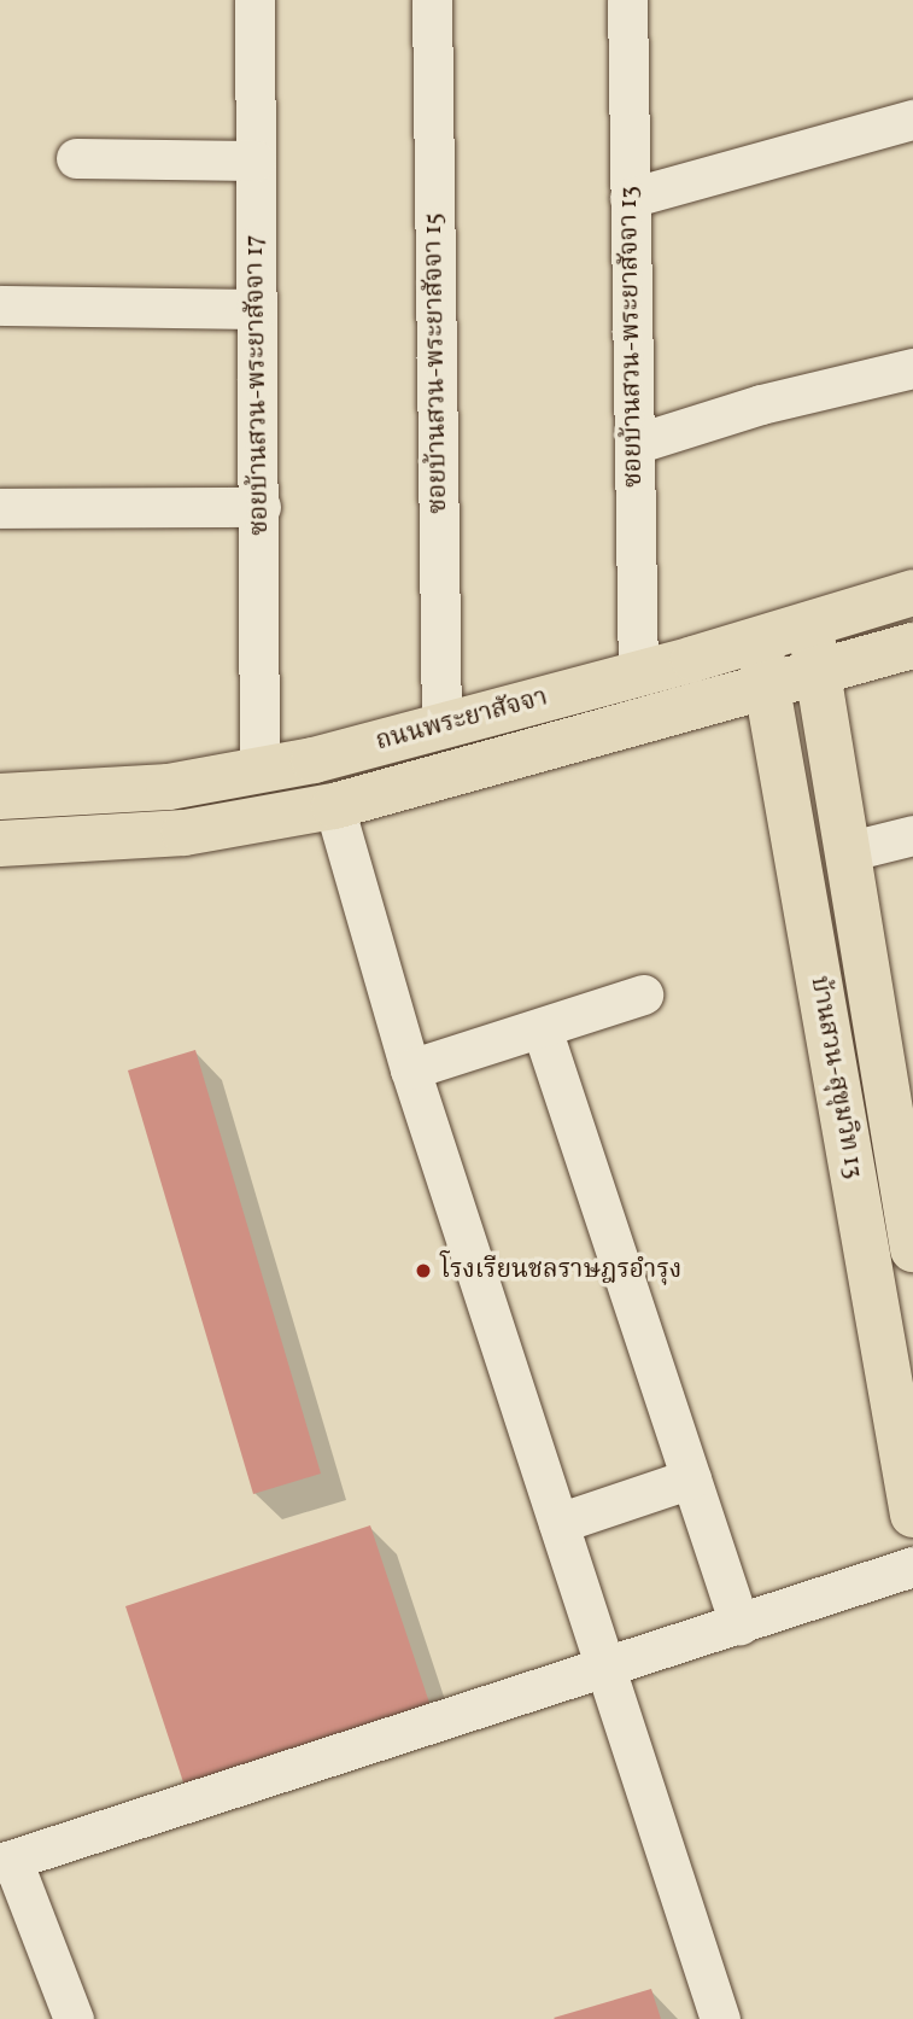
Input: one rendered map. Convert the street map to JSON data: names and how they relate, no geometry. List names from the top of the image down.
{
  "streets": {
    "main road": ["ถนนพระยาสัจจา", "บ้านสวน-สุขุมวิท 13"],
    "street": ["ซอยบ้านสวน-พระยาสัจจา 13", "ซอยบ้านสวน-พระยาสัจจา 15", "ซอยบ้านสวน-พระยาสัจจา 17"]
  },
  "crossings": [
    ["ซอยบ้านสวน-พระยาสัจจา 13", "ถนนพระยาสัจจา"],
    ["ซอยบ้านสวน-พระยาสัจจา 15", "ถนนพระยาสัจจา"],
    ["ซอยบ้านสวน-พระยาสัจจา 17", "ถนนพระยาสัจจา"],
    ["ถนนพระยาสัจจา", "บ้านสวน-สุขุมวิท 13"]
  ],
  "places": ["โรงเรียนชลราษฎรอำรุง"]
}
